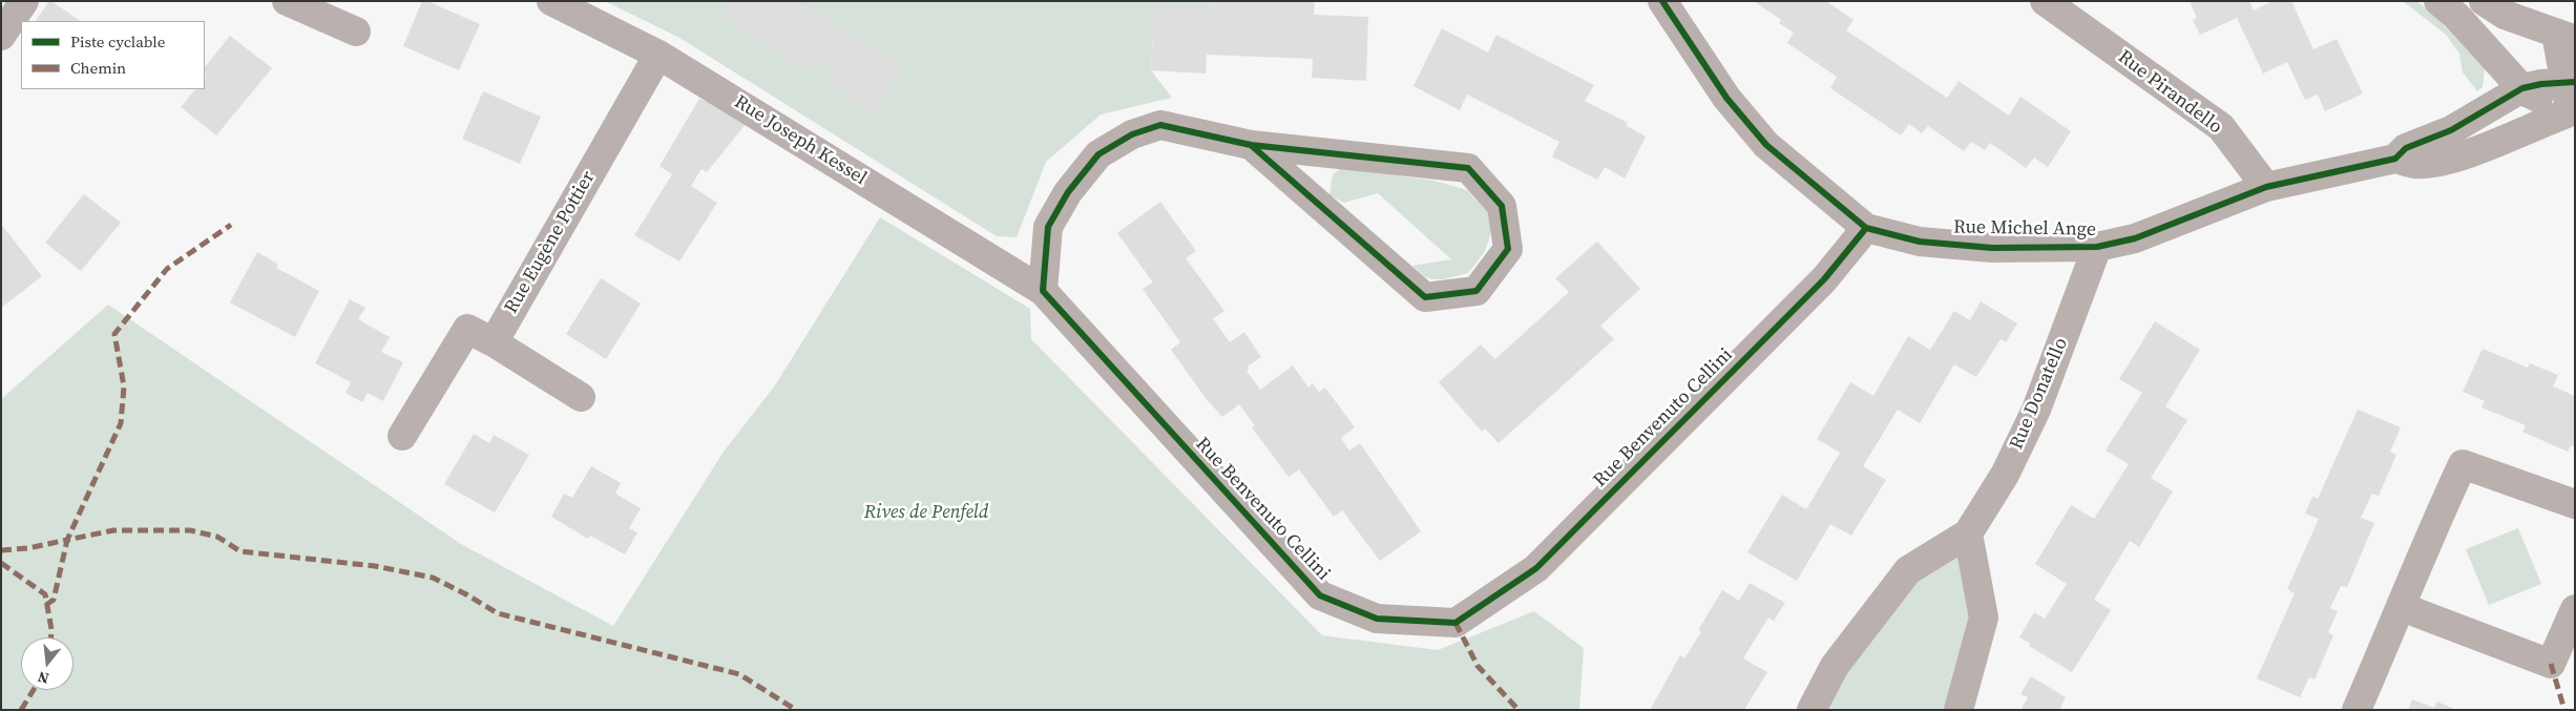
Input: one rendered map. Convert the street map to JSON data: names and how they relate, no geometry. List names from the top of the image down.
{
  "streets": {
    "street": [
      "Rue Pirandello",
      "Rue Joseph Kessel",
      "Rue Michel Ange",
      "Rue Eugène Pottier",
      "Rue Donatello",
      "Rue Benvenuto Cellini"
    ]
  },
  "crossings": [
    ["Rue Pirandello", "Rue Michel Ange"],
    ["Rue Joseph Kessel", "Rue Eugène Pottier"],
    ["Rue Joseph Kessel", "Rue Benvenuto Cellini"],
    ["Rue Michel Ange", "Rue Donatello"],
    ["Rue Michel Ange", "Rue Benvenuto Cellini"]
  ],
  "parks": ["Rives de Penfeld"],
  "legend": ["Piste cyclable", "Chemin"],
  "north": "bottom"
}
